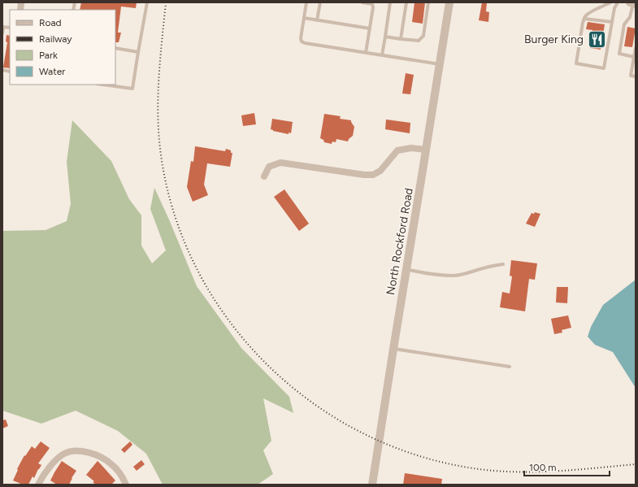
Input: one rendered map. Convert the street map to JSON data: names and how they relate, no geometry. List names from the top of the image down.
{
  "streets": {
    "street": ["North Rockford Road"]
  },
  "places": {
    "restaurant": ["Burger King"]
  },
  "legend": [
    "Road",
    "Railway",
    "Park",
    "Water"
  ],
  "scale_bar": "100 m"
}
